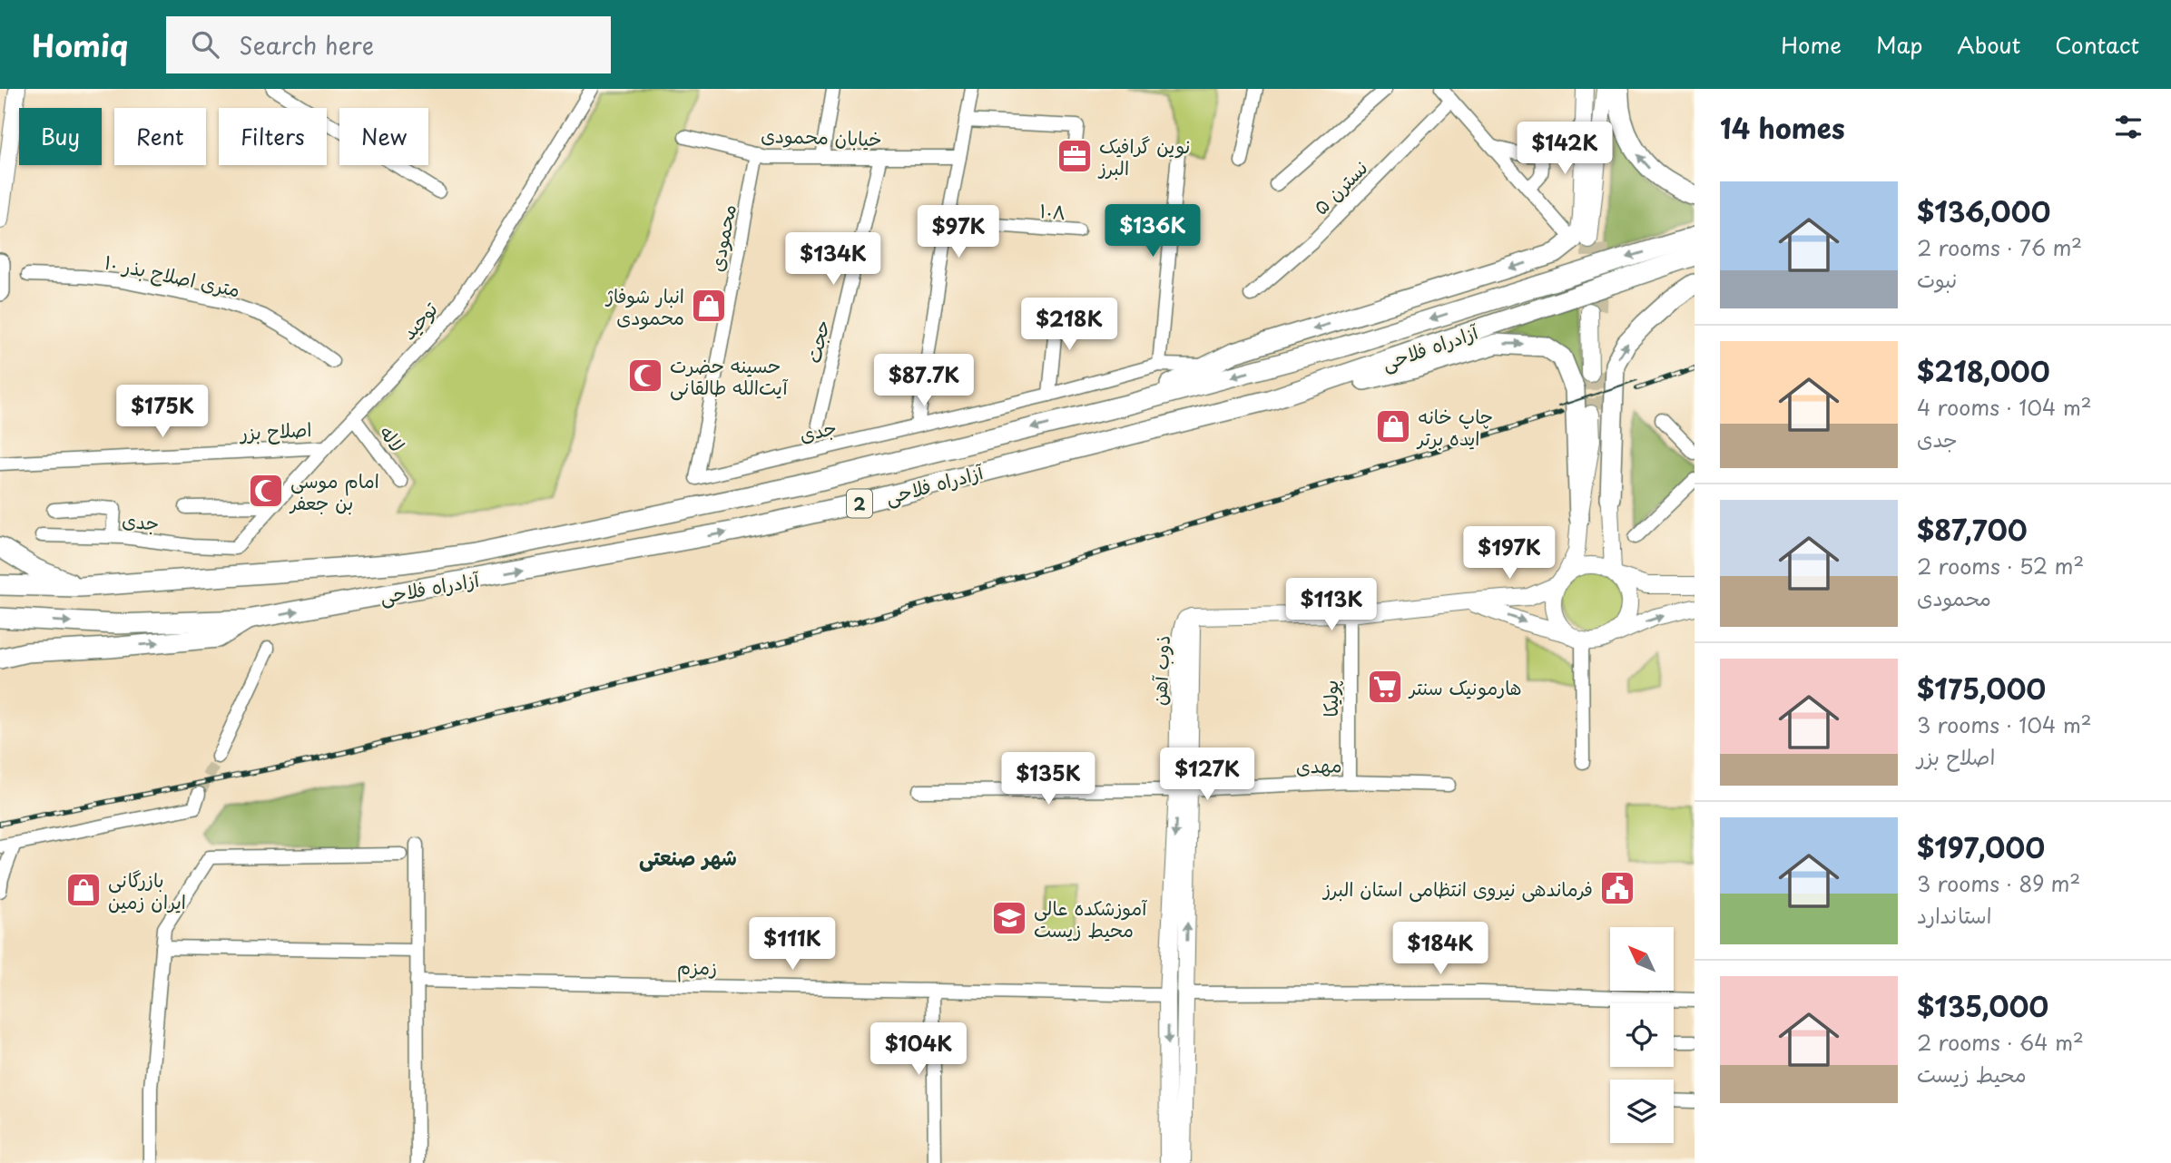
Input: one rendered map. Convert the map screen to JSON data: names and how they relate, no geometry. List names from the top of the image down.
{
  "streets": {
    "highway": ["آزادراه فلاحی", "2"],
    "main road": ["ذوب آهن"],
    "street": [
      "خیابان محمودی",
      "نسترن ۵",
      "۱۰۸",
      "محمودی",
      "۱۰ متری اصلاح بذر",
      "توحید",
      "حجت",
      "اصلاح بزر",
      "جدی",
      "لاله",
      "پولیکا",
      "مهدی",
      "زمزم"
    ]
  },
  "crossings": [
    ["خیابان محمودی", "محمودی"],
    ["خیابان محمودی", "حجت"],
    ["محمودی", "جدی"],
    ["توحید", "اصلاح بزر"],
    ["توحید", "جدی"],
    ["توحید", "لاله"],
    ["ذوب آهن", "پولیکا"],
    ["ذوب آهن", "مهدی"],
    ["ذوب آهن", "زمزم"],
    ["پولیکا", "مهدی"]
  ],
  "districts": ["شهر صنعتی"],
  "places": {
    "office": ["نوین گرافیک البرز"],
    "shop": ["انبار شوفاژ محمودی", "چاپ خانه ایده برتر", "بازرگانی ایران زمین"],
    "mosque": ["حسینه حضرت آیت‌الله طالقانی", "امام موسی بن جعفر"],
    "supermarket": ["هارمونیک سنتر"],
    "public building": ["فرماندهی نیروی انتظامی استان البرز"],
    "school or university": ["آموزشکده عالی محیط زیست"]
  },
  "north": "top left",
  "page": {
    "header": "Homiq",
    "search": "Search here",
    "nav": [
      "Home",
      "Map",
      "About",
      "Contact"
    ],
    "heading": "14 homes",
    "chip": [
      "Buy",
      "Rent",
      "Filters",
      "New"
    ],
    "price": [
      "$142K",
      "$136K",
      "$97K",
      "$134K",
      "$218K",
      "$87.7K",
      "$175K",
      "$197K",
      "$113K",
      "$127K",
      "$135K",
      "$111K",
      "$184K",
      "$104K"
    ],
    "list": [
      {
        "name": "$136,000",
        "note": "2 rooms · 76 m² · نبوت"
      },
      {
        "name": "$218,000",
        "note": "4 rooms · 104 m² · جدی"
      },
      {
        "name": "$87,700",
        "note": "2 rooms · 52 m² · محمودی"
      },
      {
        "name": "$175,000",
        "note": "3 rooms · 104 m² · اصلاح بزر"
      },
      {
        "name": "$197,000",
        "note": "3 rooms · 89 m² · استاندارد"
      },
      {
        "name": "$135,000",
        "note": "2 rooms · 64 m² · محیط زیست"
      }
    ]
  }
}
